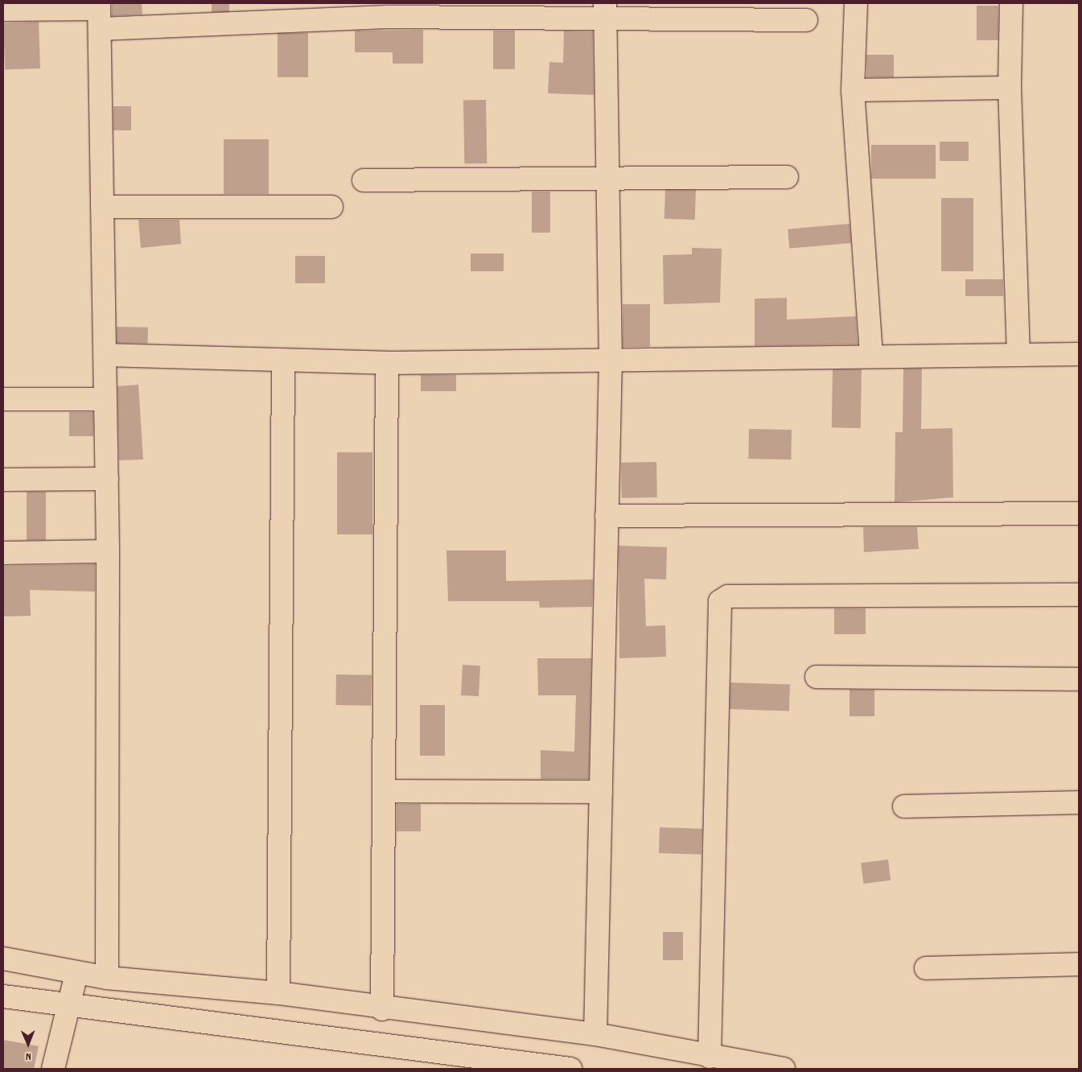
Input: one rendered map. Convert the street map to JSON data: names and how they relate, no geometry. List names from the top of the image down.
{
  "north": "bottom"
}
